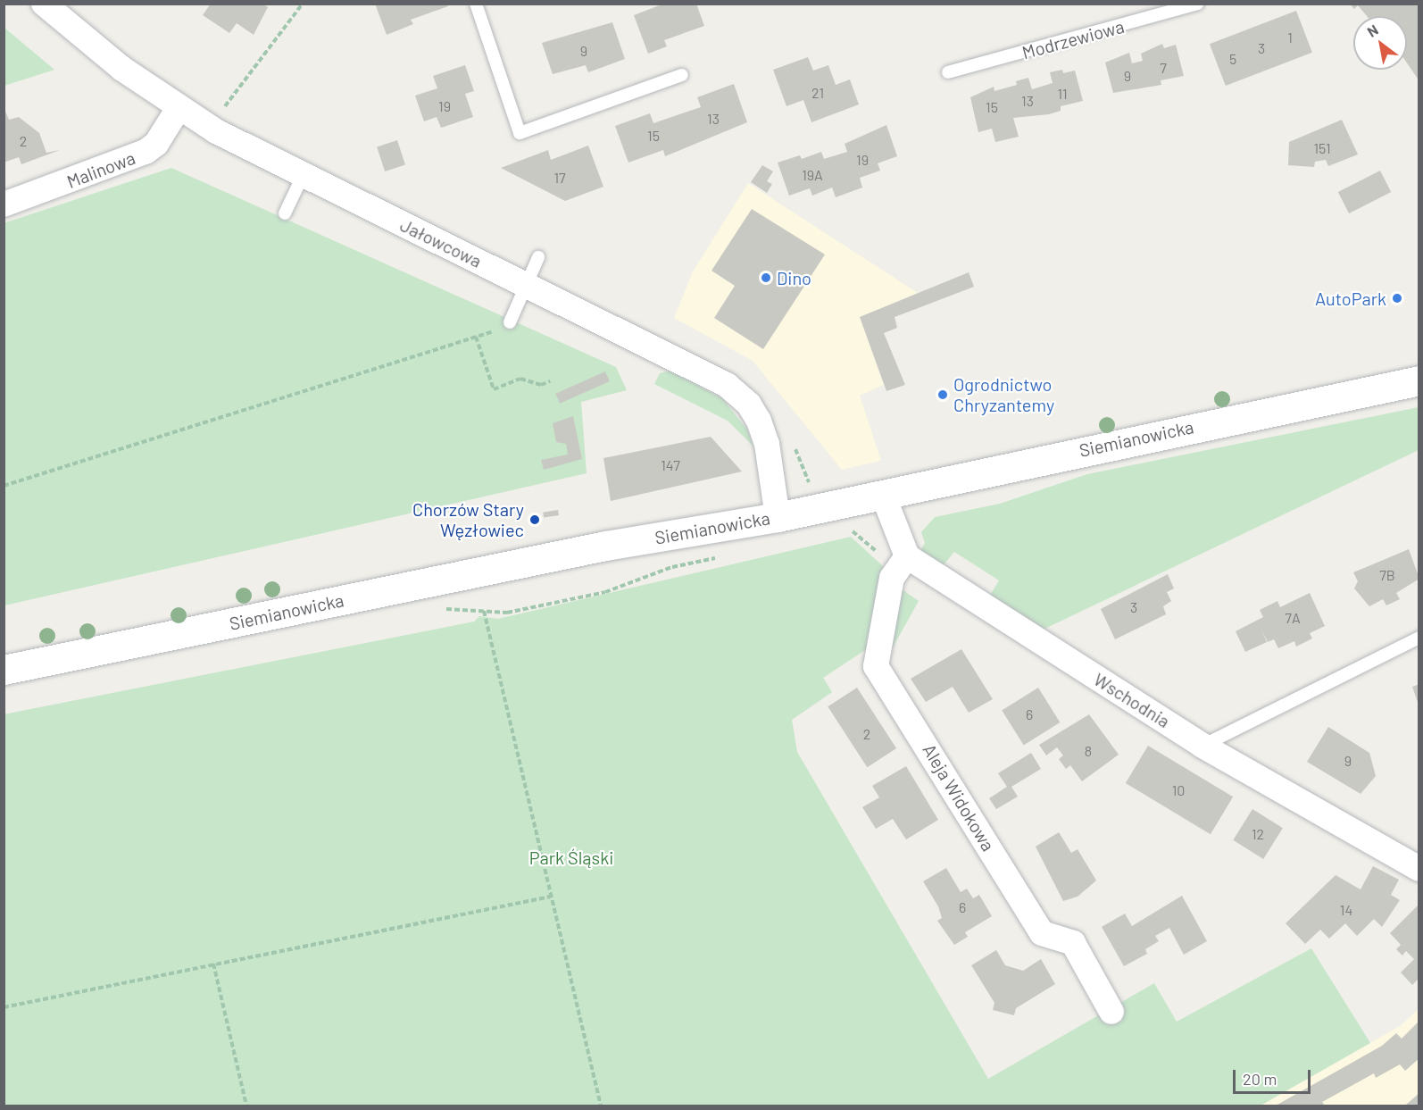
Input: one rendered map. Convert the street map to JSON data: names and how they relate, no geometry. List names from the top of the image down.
{
  "streets": {
    "street": [
      "Malinowa",
      "Jałowcowa",
      "Siemianowicka",
      "Wschodnia",
      "Aleja Widokowa"
    ],
    "lane": ["Modrzewiowa"]
  },
  "crossings": [
    ["Malinowa", "Jałowcowa"],
    ["Jałowcowa", "Siemianowicka"],
    ["Wschodnia", "Aleja Widokowa"]
  ],
  "parks": ["Park Śląski"],
  "places": [
    "Dino",
    "AutoPark",
    "Ogrodnictwo Chryzantemy",
    "Chorzów Stary Węzłowiec"
  ],
  "house_numbers": [
    "1",
    "3",
    "9",
    "5",
    "7",
    "9",
    "21",
    "11",
    "13",
    "19",
    "15",
    "13",
    "15",
    "2",
    "151",
    "19",
    "19A",
    "17",
    "147",
    "7B",
    "3",
    "7A",
    "6",
    "2",
    "8",
    "9",
    "10",
    "12",
    "6",
    "14"
  ],
  "scale_bar": "20 m",
  "north": "top left"
}
